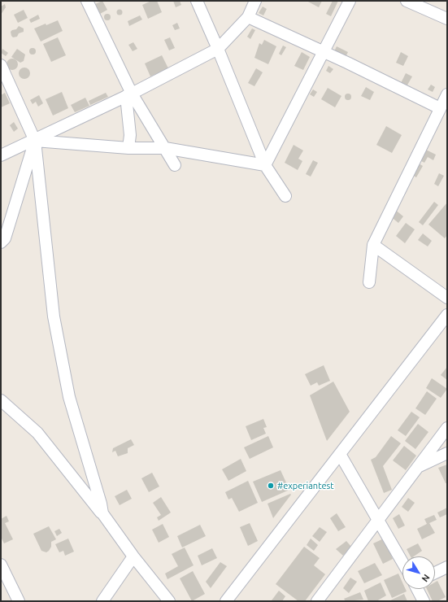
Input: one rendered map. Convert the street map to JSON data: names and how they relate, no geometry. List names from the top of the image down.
{
  "places": ["#experiantest"],
  "north": "bottom right"
}
